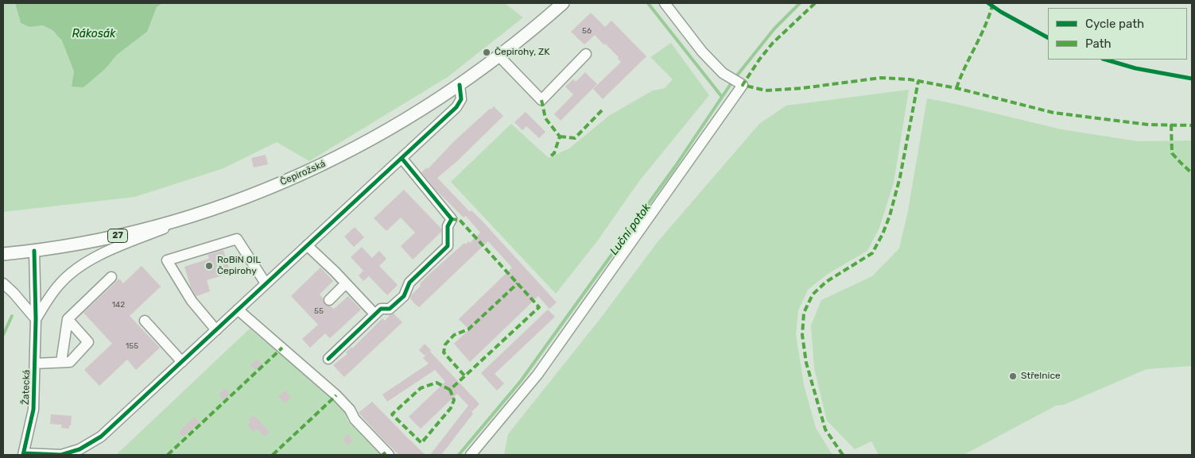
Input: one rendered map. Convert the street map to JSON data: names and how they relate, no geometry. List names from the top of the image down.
{
  "streets": {
    "main road": ["Čepirožská", "27"],
    "street": ["Žatecká"]
  },
  "crossings": [
    ["Čepirožská", "Žatecká"]
  ],
  "water": ["Rákosák", "Luční potok"],
  "places": ["Čepirohy, ZK", "RoBiN OIL Čepirohy", "Střelnice"],
  "house_numbers": [
    "56",
    "142",
    "55",
    "155"
  ],
  "legend": ["Cycle path", "Path"]
}
